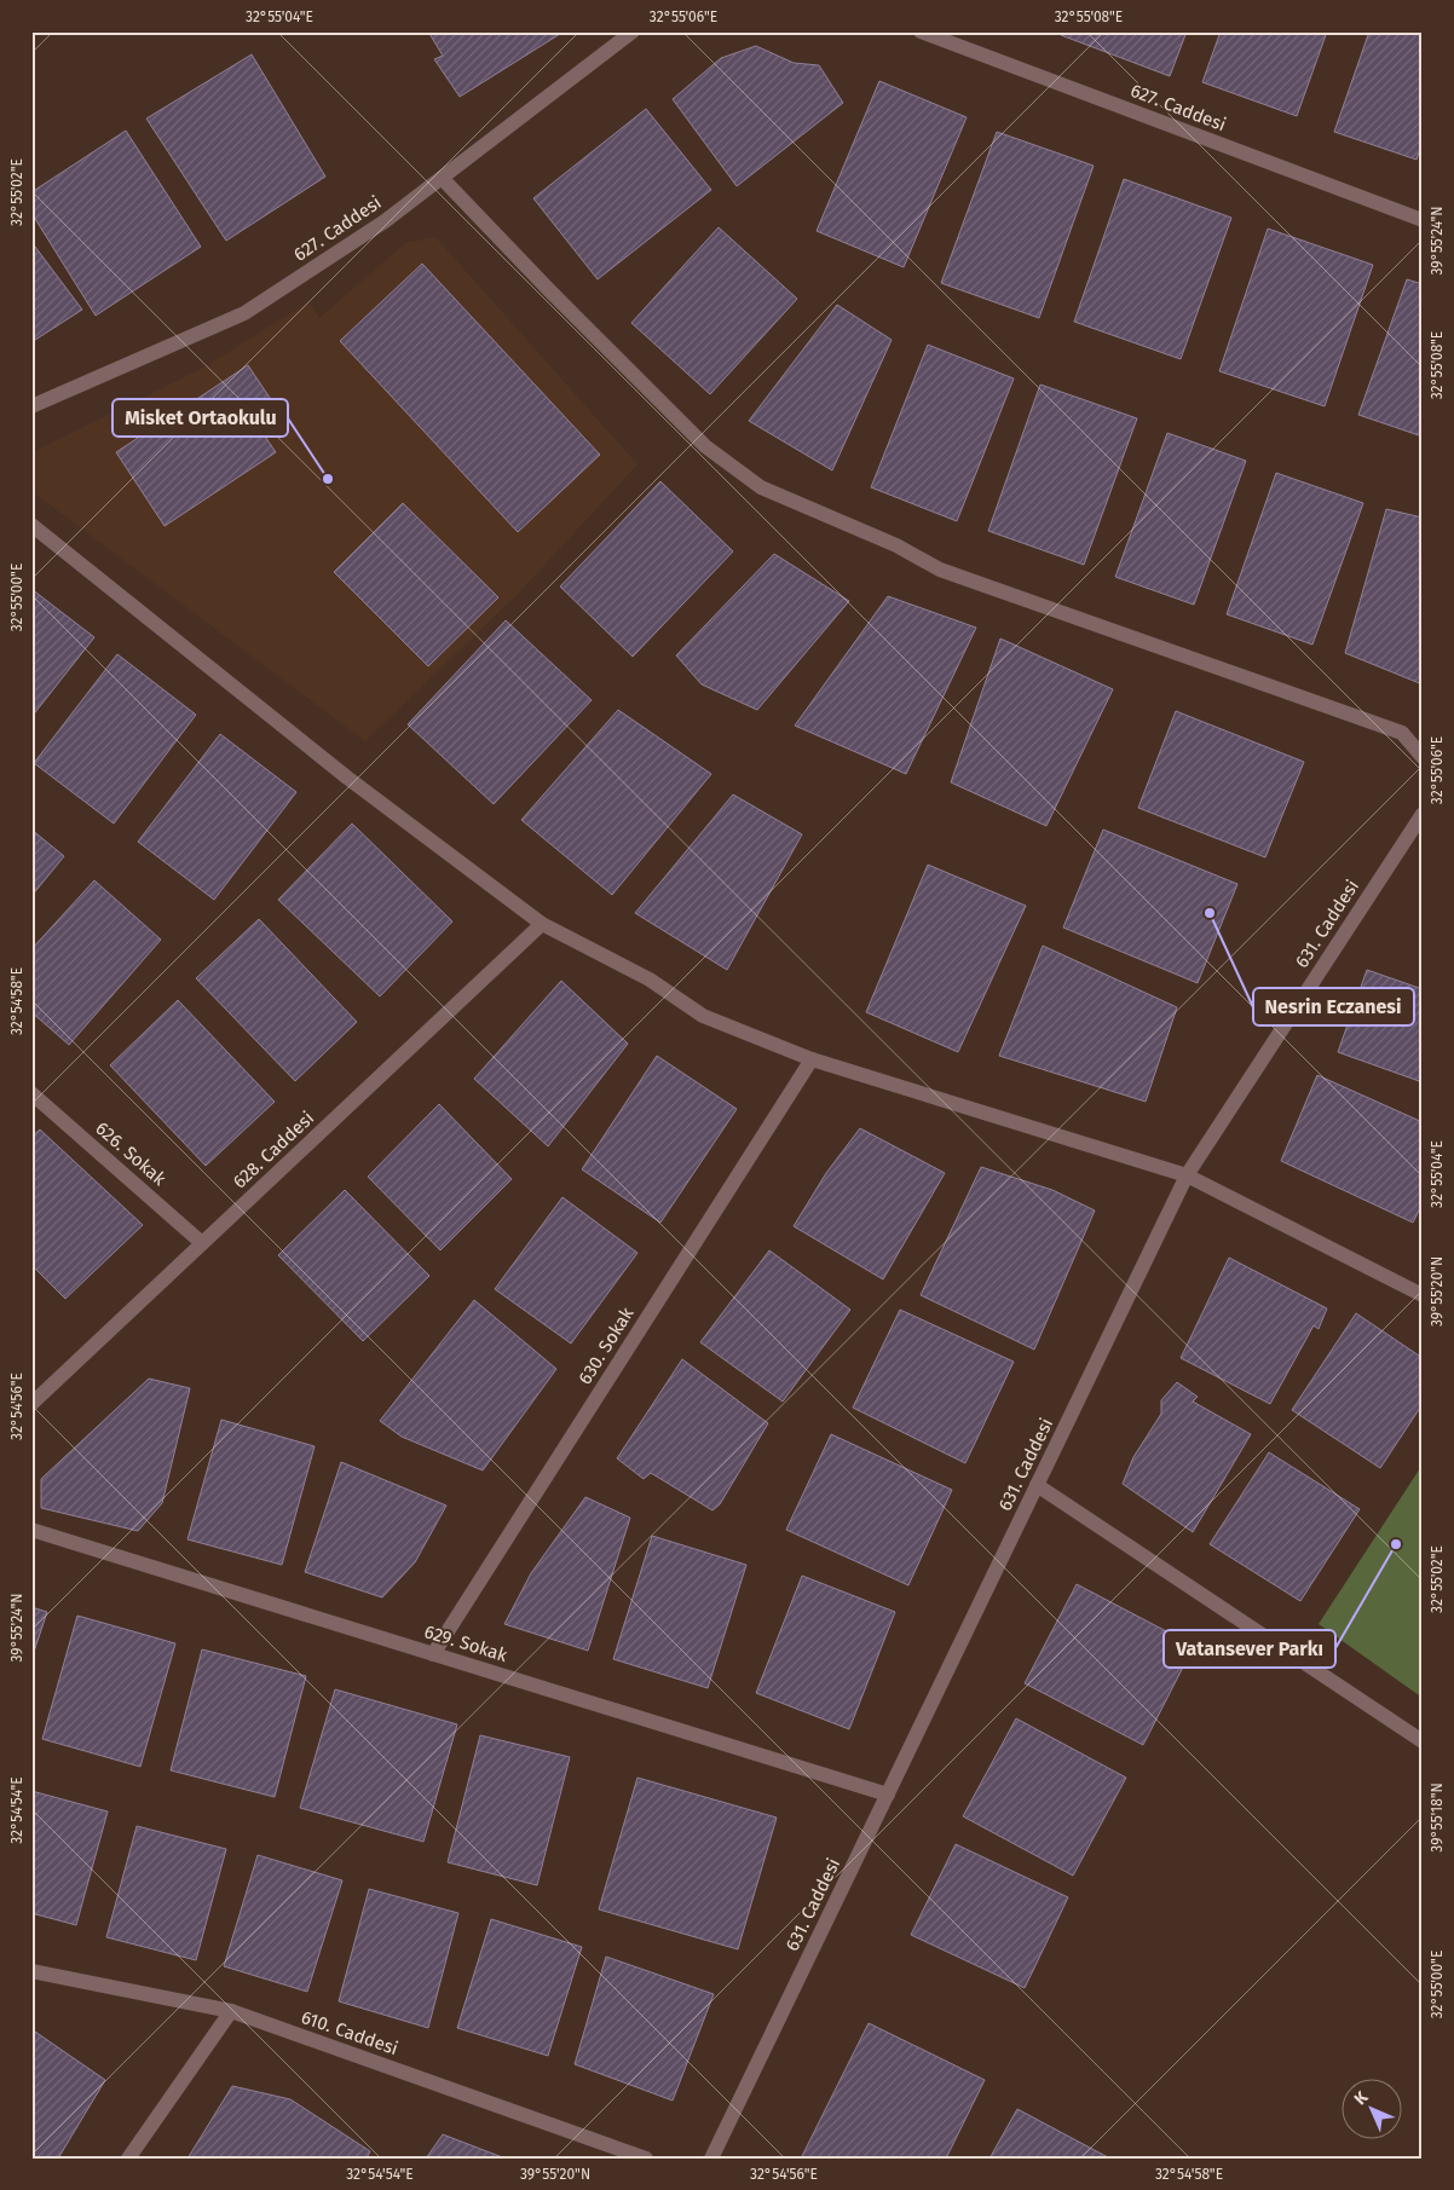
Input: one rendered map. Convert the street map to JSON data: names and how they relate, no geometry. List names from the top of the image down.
{
  "streets": {
    "street": [
      "627. Caddesi",
      "631. Caddesi",
      "628. Caddesi",
      "626. Sokak",
      "630. Sokak",
      "629. Sokak",
      "610. Caddesi"
    ]
  },
  "crossings": [
    ["631. Caddesi", "629. Sokak"],
    ["628. Caddesi", "626. Sokak"],
    ["630. Sokak", "629. Sokak"]
  ],
  "places": ["Misket Ortaokulu", "Nesrin Eczanesi", "Vatansever Parkı"],
  "north": "top left",
  "coordinates": [
    "32°55'04\"E",
    "32°55'06\"E",
    "32°55'08\"E",
    "32°55'02\"E",
    "39°55'24\"N",
    "32°55'00\"E",
    "32°54'58\"E",
    "39°55'20\"N",
    "32°54'56\"E",
    "32°54'54\"E",
    "39°55'18\"N"
  ]
}
